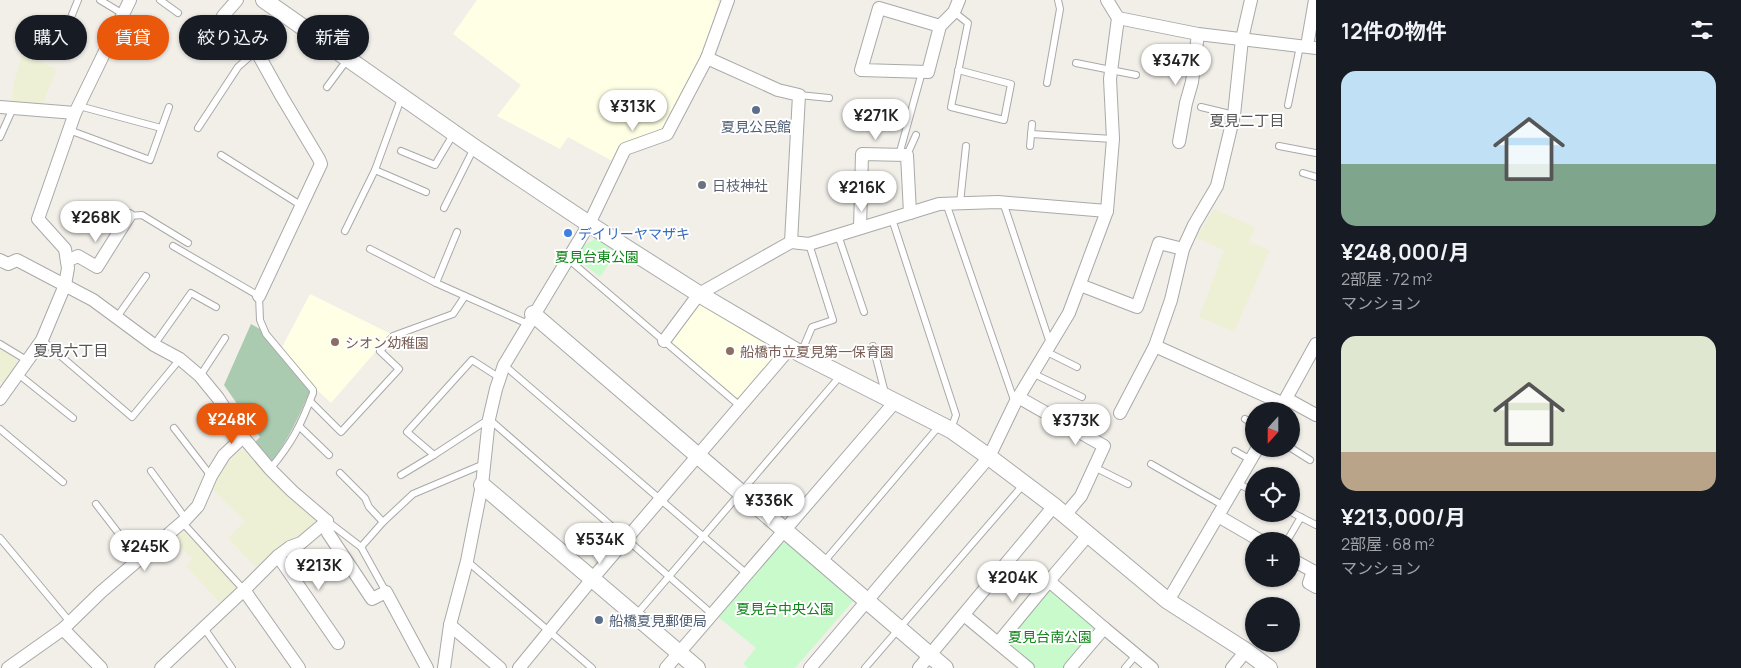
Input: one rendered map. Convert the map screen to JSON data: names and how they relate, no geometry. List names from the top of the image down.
{
  "districts": ["夏見二丁目", "夏見六丁目"],
  "parks": ["夏見台東公園", "夏見台中央公園", "夏見台南公園"],
  "places": [
    "夏見公民館",
    "日枝神社",
    "デイリーヤマザキ",
    "シオン幼稚園",
    "船橋市立夏見第一保育園",
    "船橋夏見郵便局"
  ],
  "north": "bottom",
  "page": {
    "heading": "12件の物件",
    "chip": [
      "購入",
      "賃貸",
      "絞り込み",
      "新着"
    ],
    "price": [
      "¥347K",
      "¥313K",
      "¥271K",
      "¥216K",
      "¥268K",
      "¥248K",
      "¥373K",
      "¥336K",
      "¥534K",
      "¥245K",
      "¥213K",
      "¥204K"
    ],
    "list": [
      {
        "name": "¥248,000/月",
        "note": "2部屋 · 72 m² · マンション"
      },
      {
        "name": "¥213,000/月",
        "note": "2部屋 · 68 m² · マンション"
      }
    ],
    "map_buttons": ["+", "−"]
  }
}
